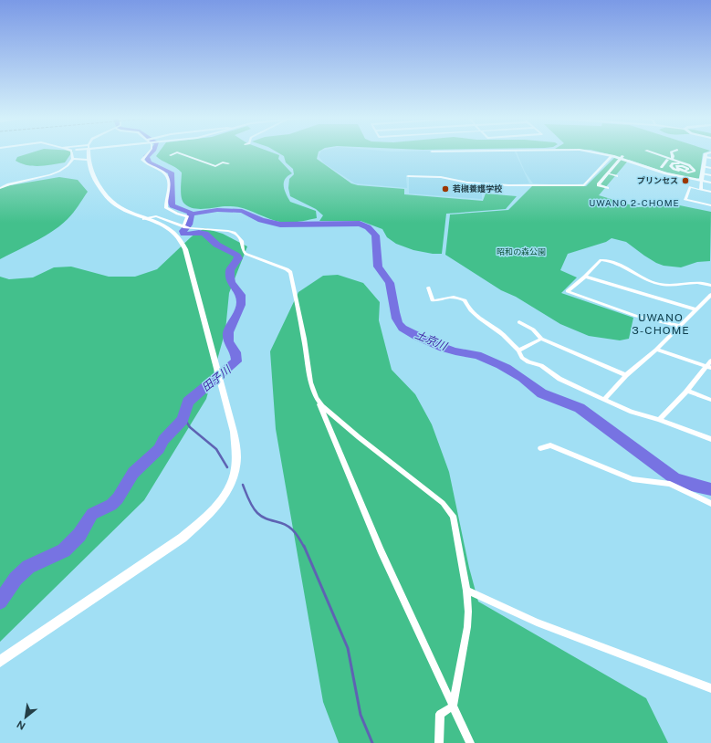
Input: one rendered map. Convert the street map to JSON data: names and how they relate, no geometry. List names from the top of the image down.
{
  "districts": ["UWANO 2-CHOME", "UWANO 3-CHOME"],
  "water": ["土京川", "田子川"],
  "parks": ["昭和の森公園"],
  "places": ["プリンセス", "若槻養護学校"],
  "north": "bottom left"
}
